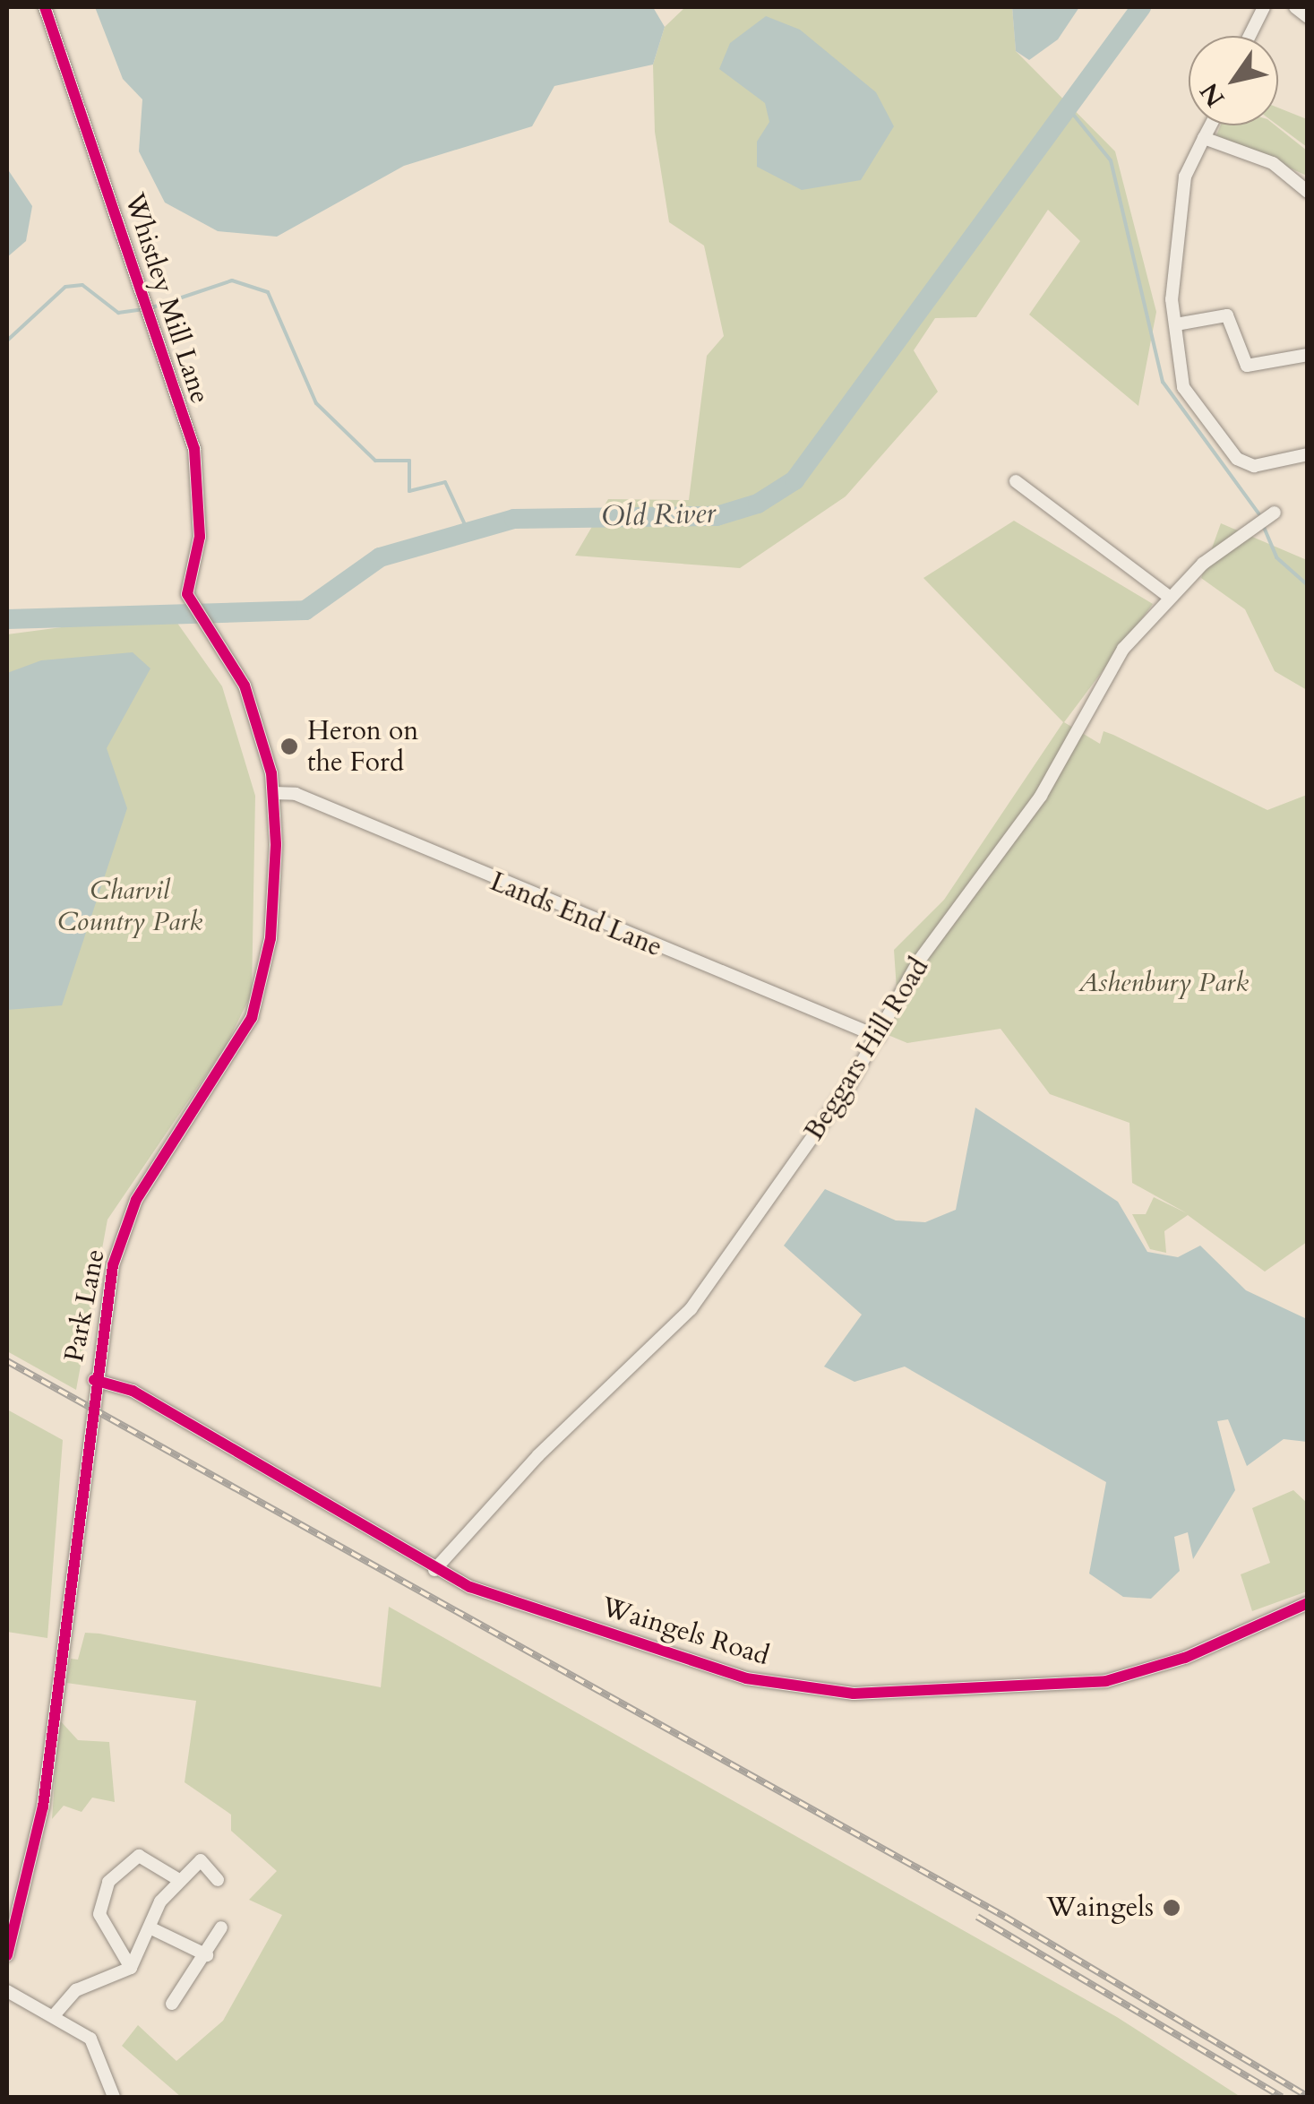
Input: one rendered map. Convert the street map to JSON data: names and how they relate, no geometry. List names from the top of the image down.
{
  "streets": {
    "street": [
      "Whistley Mill Lane",
      "Lands End Lane",
      "Beggars Hill Road",
      "Park Lane",
      "Waingels Road"
    ]
  },
  "crossings": [
    ["Whistley Mill Lane", "Park Lane"],
    ["Lands End Lane", "Beggars Hill Road"],
    ["Lands End Lane", "Park Lane"],
    ["Beggars Hill Road", "Waingels Road"],
    ["Park Lane", "Waingels Road"]
  ],
  "water": ["Old River"],
  "parks": ["Charvil Country Park", "Ashenbury Park"],
  "places": ["Heron on the Ford", "Waingels"],
  "north": "bottom left"
}
